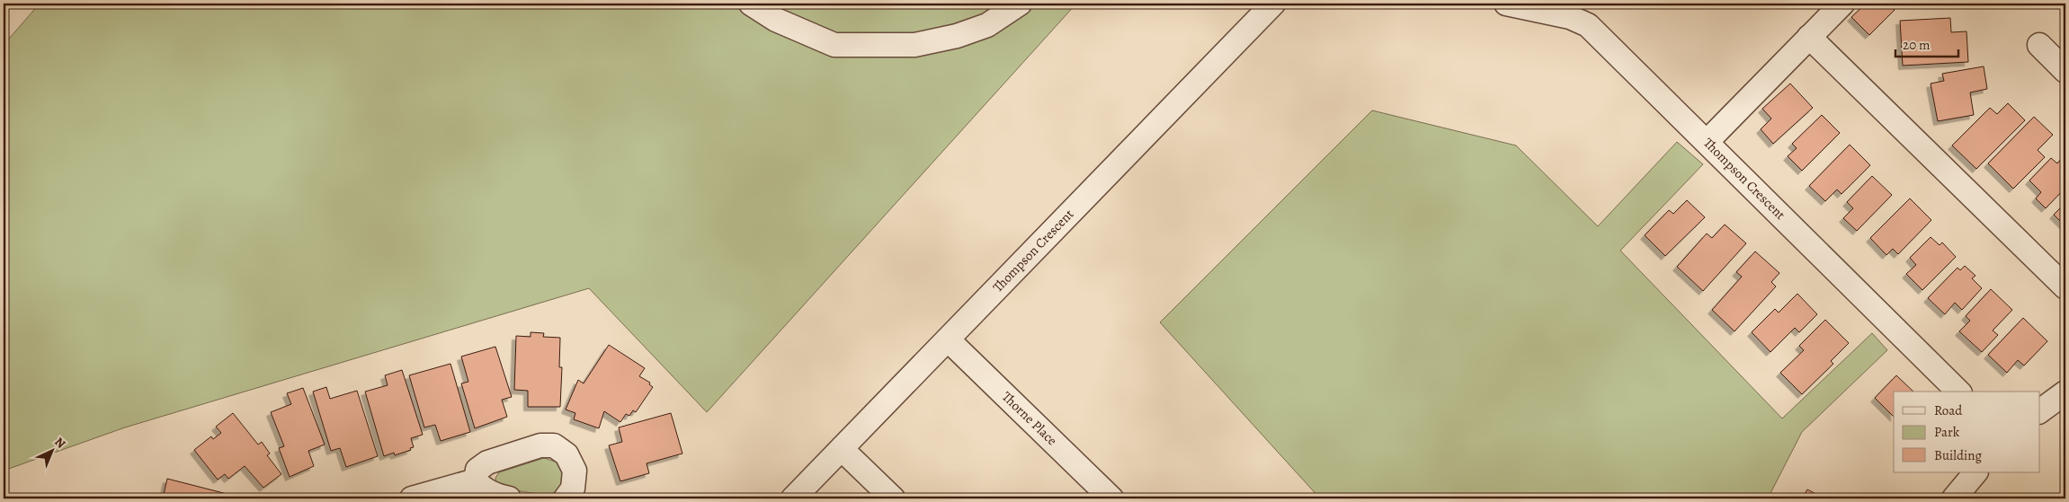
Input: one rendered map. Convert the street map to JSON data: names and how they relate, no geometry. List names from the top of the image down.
{
  "streets": {
    "street": ["Thompson Crescent", "Thorne Place"]
  },
  "crossings": [
    ["Thompson Crescent", "Thorne Place"]
  ],
  "legend": ["Road", "Park", "Building"],
  "scale_bar": "20 m",
  "north": "top right"
}
